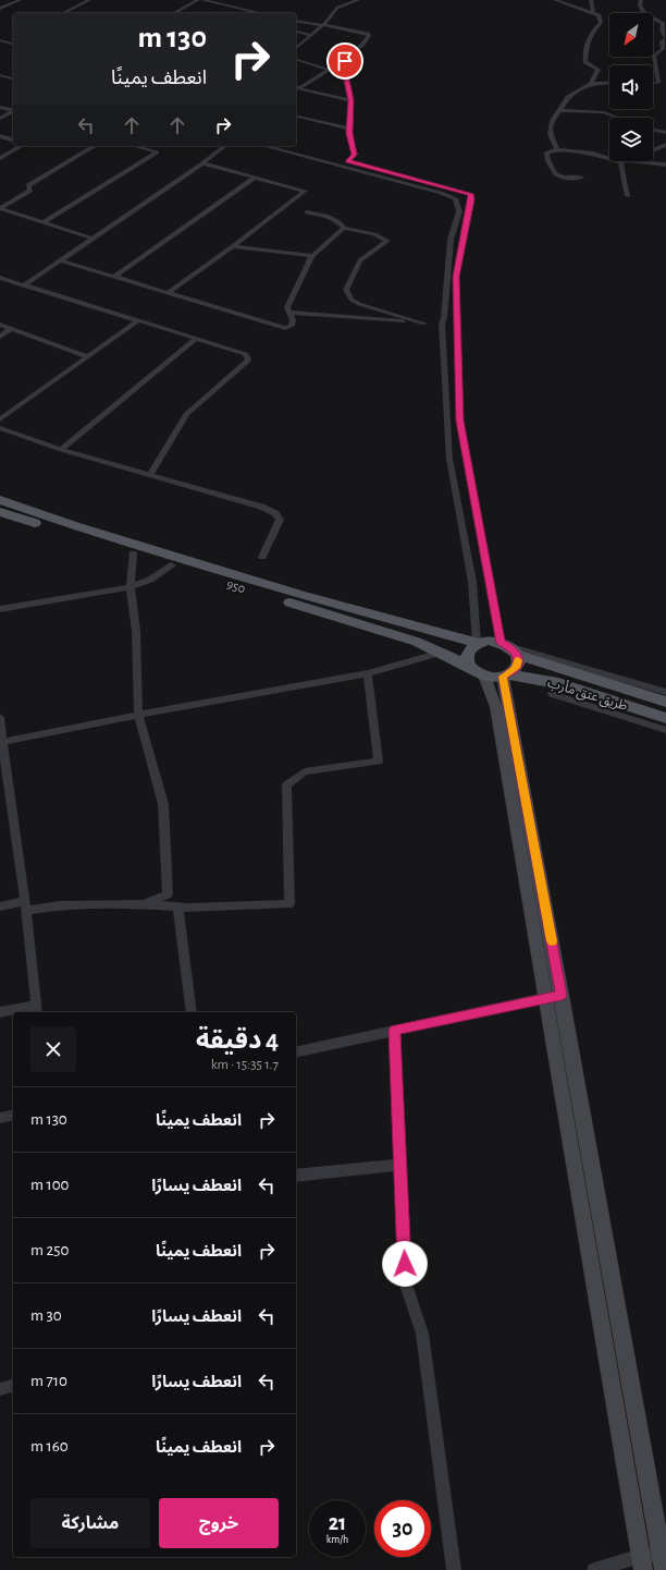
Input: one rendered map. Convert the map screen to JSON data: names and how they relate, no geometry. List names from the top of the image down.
{
  "streets": {
    "main road": ["950", "طريق عتق مأرب"]
  },
  "crossings": [
    ["950", "طريق عتق مأرب"]
  ],
  "north": "bottom left",
  "page": {
    "turn": ["130 m", "انعطف يمينًا"],
    "heading": ["4 دقيقة", "1.7 km · 15:35"],
    "list": [
      {
        "name": "انعطف يمينًا",
        "value": "130 m"
      },
      {
        "name": "انعطف يسارًا",
        "value": "100 m"
      },
      {
        "name": "انعطف يمينًا",
        "value": "250 m"
      },
      {
        "name": "انعطف يسارًا",
        "value": "30 m"
      },
      {
        "name": "انعطف يسارًا",
        "value": "710 m"
      },
      {
        "name": "انعطف يمينًا",
        "value": "160 m"
      }
    ],
    "buttons": ["خروج", "مشاركة"],
    "speed": "21 km/h",
    "limit": "30"
  }
}
